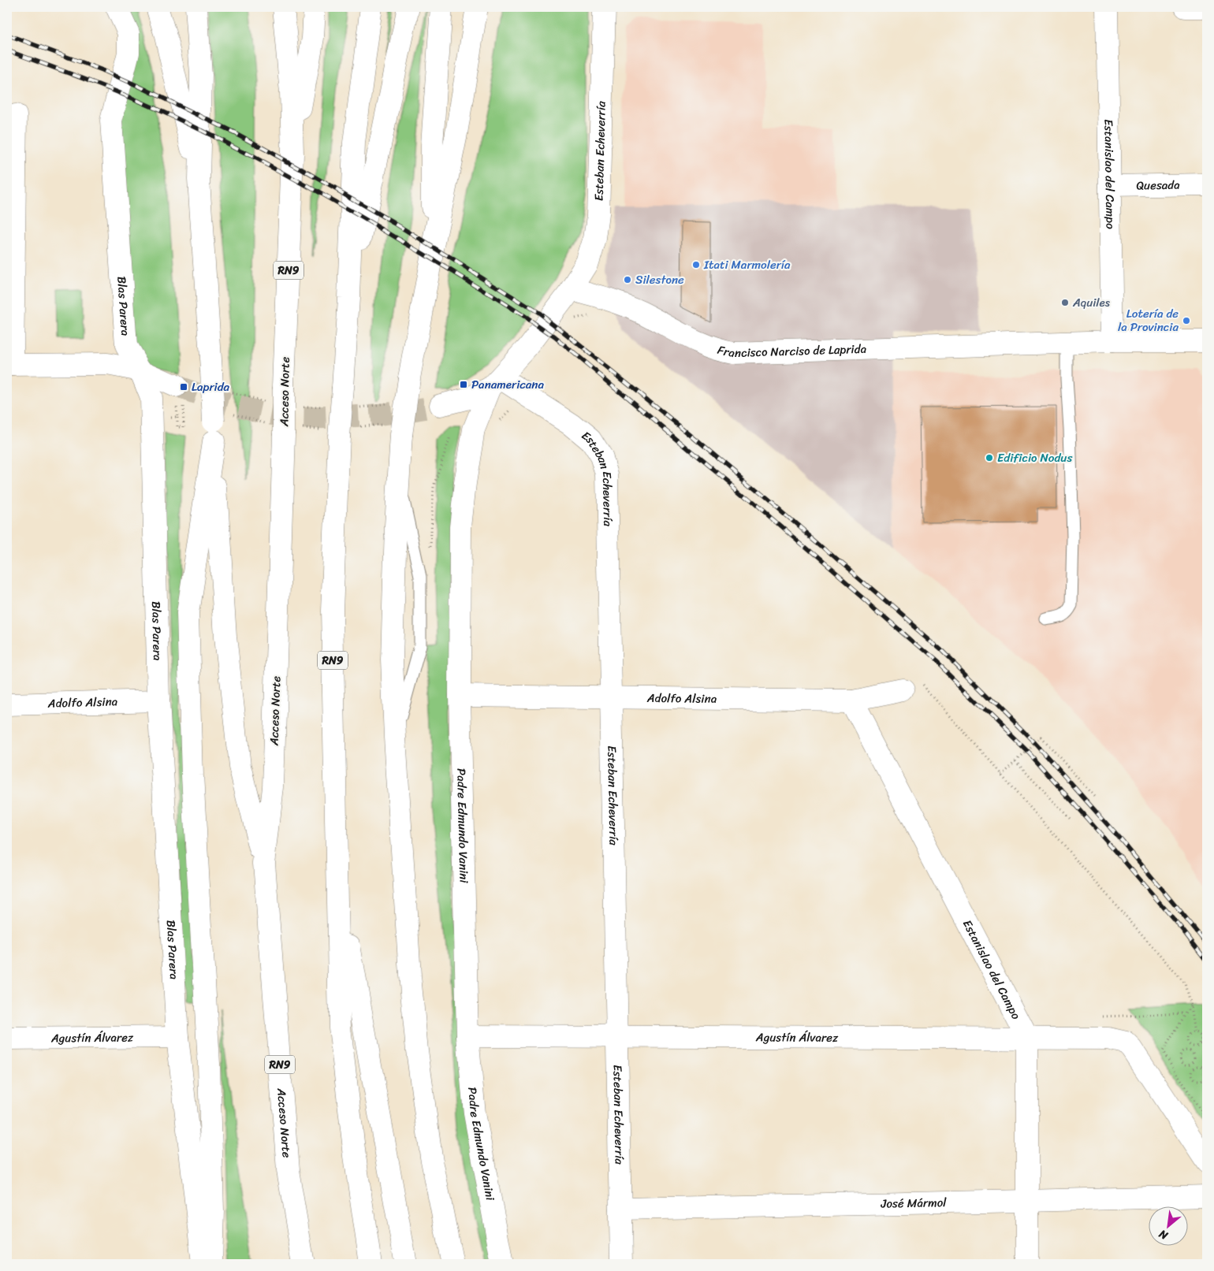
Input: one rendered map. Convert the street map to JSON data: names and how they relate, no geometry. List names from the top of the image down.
{
  "streets": {
    "main road": [
      "Esteban Echeverría",
      "Estanislao del Campo",
      "Quesada",
      "RN9",
      "Blas Parera",
      "Francisco Narciso de Laprida",
      "Acceso Norte",
      "Adolfo Alsina",
      "Padre Edmundo Vanini",
      "Agustín Álvarez",
      "José Mármol"
    ]
  },
  "crossings": [
    ["Esteban Echeverría", "Francisco Narciso de Laprida"],
    ["Esteban Echeverría", "Adolfo Alsina"],
    ["Esteban Echeverría", "Padre Edmundo Vanini"],
    ["Esteban Echeverría", "Agustín Álvarez"],
    ["Esteban Echeverría", "José Mármol"],
    ["Estanislao del Campo", "Quesada"],
    ["Estanislao del Campo", "Francisco Narciso de Laprida"],
    ["Estanislao del Campo", "Adolfo Alsina"],
    ["Estanislao del Campo", "Agustín Álvarez"],
    ["Estanislao del Campo", "José Mármol"],
    ["Blas Parera", "Adolfo Alsina"],
    ["Blas Parera", "Agustín Álvarez"],
    ["Adolfo Alsina", "Padre Edmundo Vanini"],
    ["Padre Edmundo Vanini", "Agustín Álvarez"]
  ],
  "places": {
    "other": [
      "Itati Marmolería",
      "Silestone",
      "Aquiles",
      "Lotería de la Provincia",
      "Edificio Nodus"
    ],
    "transit": ["Panamericana", "Laprida"]
  },
  "north": "bottom left"
}
